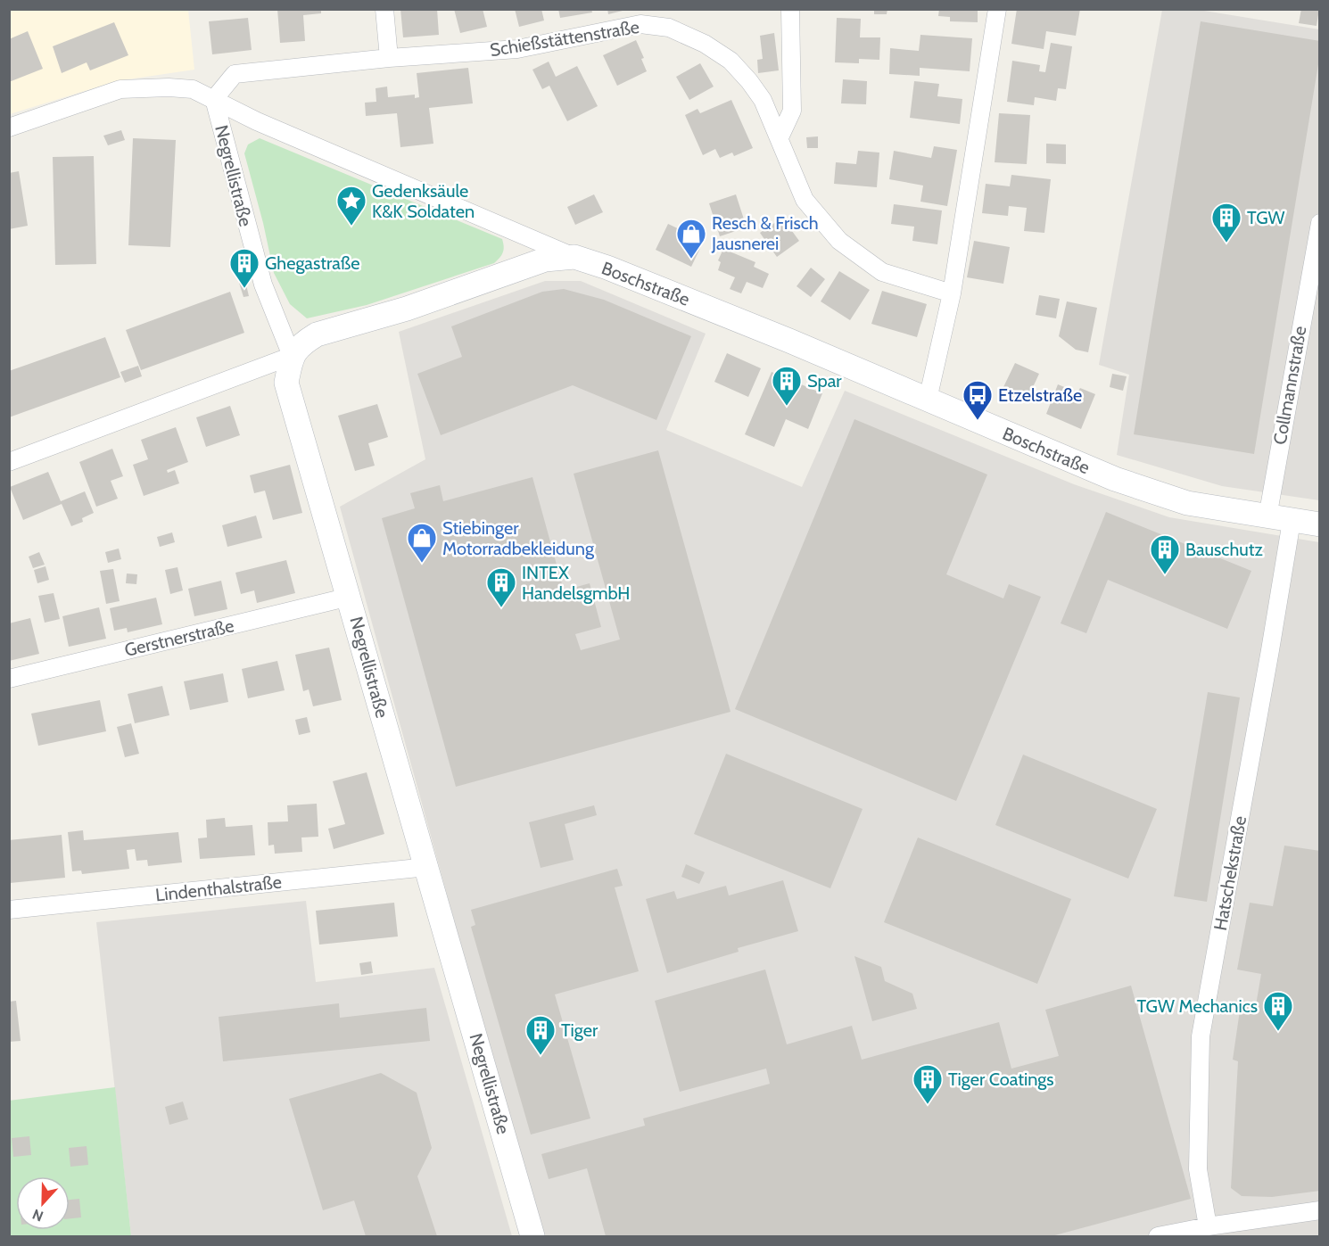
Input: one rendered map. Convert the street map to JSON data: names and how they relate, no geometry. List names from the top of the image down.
{
  "streets": {
    "main road": ["Negrellistraße", "Boschstraße"],
    "street": [
      "Schießstättenstraße",
      "Collmannstraße",
      "Gerstnerstraße",
      "Hatschekstraße",
      "Lindenthalstraße"
    ]
  },
  "crossings": [
    ["Schießstättenstraße", "Negrellistraße"],
    ["Schießstättenstraße", "Boschstraße"],
    ["Negrellistraße", "Boschstraße"],
    ["Negrellistraße", "Gerstnerstraße"],
    ["Negrellistraße", "Lindenthalstraße"],
    ["Boschstraße", "Collmannstraße"],
    ["Boschstraße", "Hatschekstraße"]
  ],
  "places": {
    "place": ["Gedenksäule K&K Soldaten"],
    "building": [
      "TGW",
      "Ghegastraße",
      "Spar",
      "Bauschutz",
      "INTEX HandelsgmbH",
      "TGW Mechanics",
      "Tiger",
      "Tiger Coatings"
    ],
    "shop": ["Resch & Frisch Jausnerei", "Stiebinger Motorradbekleidung"],
    "bus stop": ["Etzelstraße"]
  },
  "north": "bottom"
}
